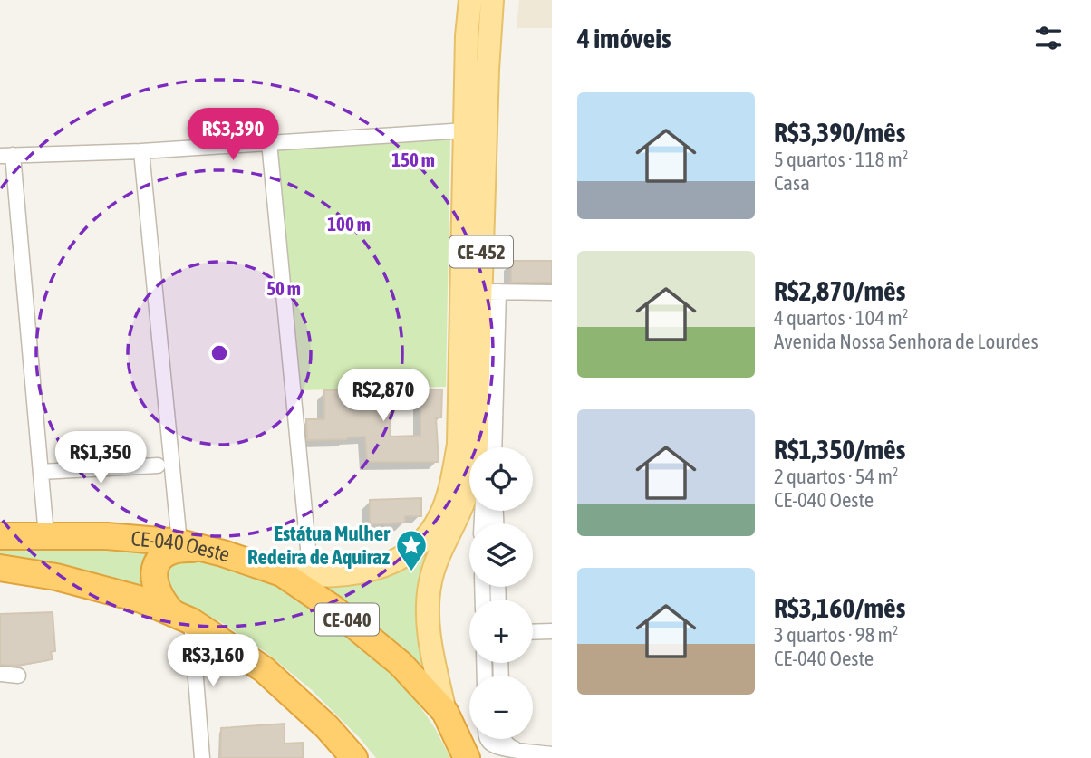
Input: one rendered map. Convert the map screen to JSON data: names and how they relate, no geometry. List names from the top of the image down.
{
  "streets": {
    "highway": ["CE-040 Oeste", "CE-040"],
    "main road": ["CE-452"]
  },
  "crossings": [
    ["CE-452", "CE-040 Oeste"]
  ],
  "places": {
    "place": ["Estátua Mulher Redeira de Aquiraz"]
  },
  "page": {
    "heading": "4 imóveis",
    "list": [
      {
        "name": "R$3,390/mês",
        "note": "5 quartos · 118 m² · Casa"
      },
      {
        "name": "R$2,870/mês",
        "note": "4 quartos · 104 m² · Avenida Nossa Senhora de Lourdes"
      },
      {
        "name": "R$1,350/mês",
        "note": "2 quartos · 54 m² · CE-040 Oeste"
      },
      {
        "name": "R$3,160/mês",
        "note": "3 quartos · 98 m² · CE-040 Oeste"
      }
    ],
    "price": [
      "R$3,390",
      "R$2,870",
      "R$1,350",
      "R$3,160"
    ],
    "map_buttons": ["+", "−"]
  },
  "rings": ["150 m", "100 m", "50 m"]
}
